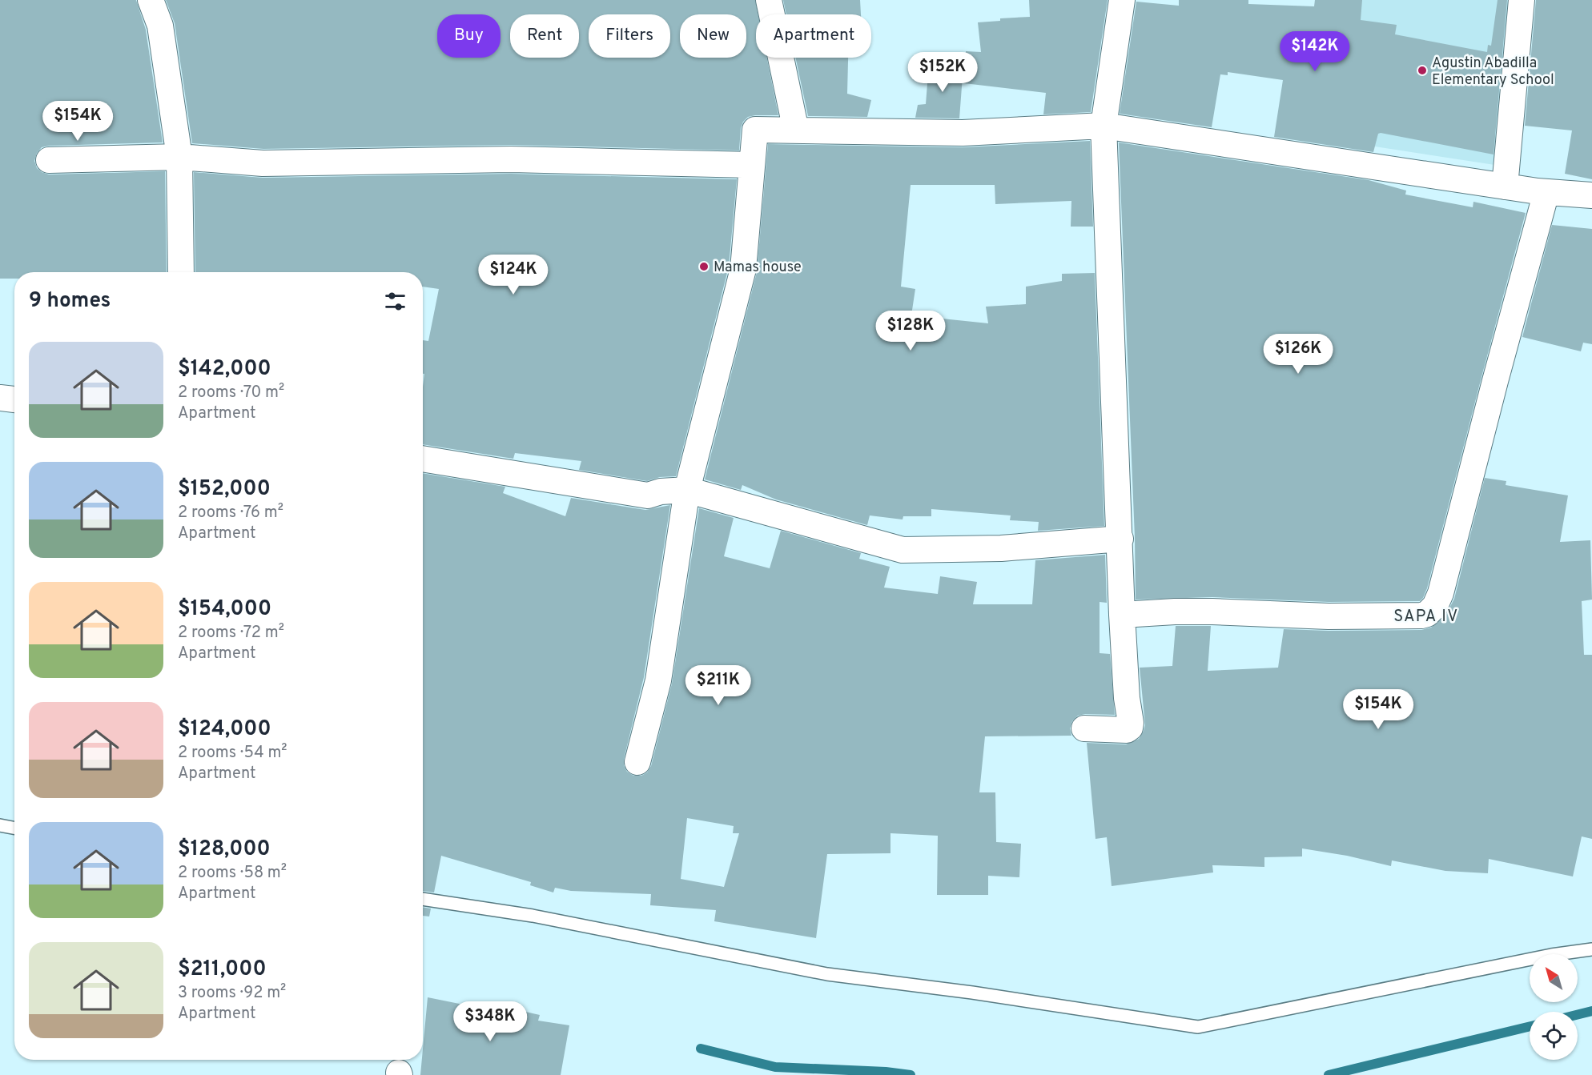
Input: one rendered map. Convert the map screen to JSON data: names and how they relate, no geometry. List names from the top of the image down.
{
  "districts": ["SAPA IV"],
  "places": ["Agustin Abadilla Elementary School", "Mamas house"],
  "north": "top left",
  "page": {
    "chip": [
      "Buy",
      "Rent",
      "Filters",
      "New",
      "Apartment"
    ],
    "price": [
      "$142K",
      "$152K",
      "$154K",
      "$124K",
      "$128K",
      "$126K",
      "$211K",
      "$154K",
      "$348K"
    ],
    "heading": "9 homes",
    "list": [
      {
        "name": "$142,000",
        "note": "2 rooms · 70 m² · Apartment"
      },
      {
        "name": "$152,000",
        "note": "2 rooms · 76 m² · Apartment"
      },
      {
        "name": "$154,000",
        "note": "2 rooms · 72 m² · Apartment"
      },
      {
        "name": "$124,000",
        "note": "2 rooms · 54 m² · Apartment"
      },
      {
        "name": "$128,000",
        "note": "2 rooms · 58 m² · Apartment"
      },
      {
        "name": "$211,000",
        "note": "3 rooms · 92 m² · Apartment"
      }
    ]
  }
}
